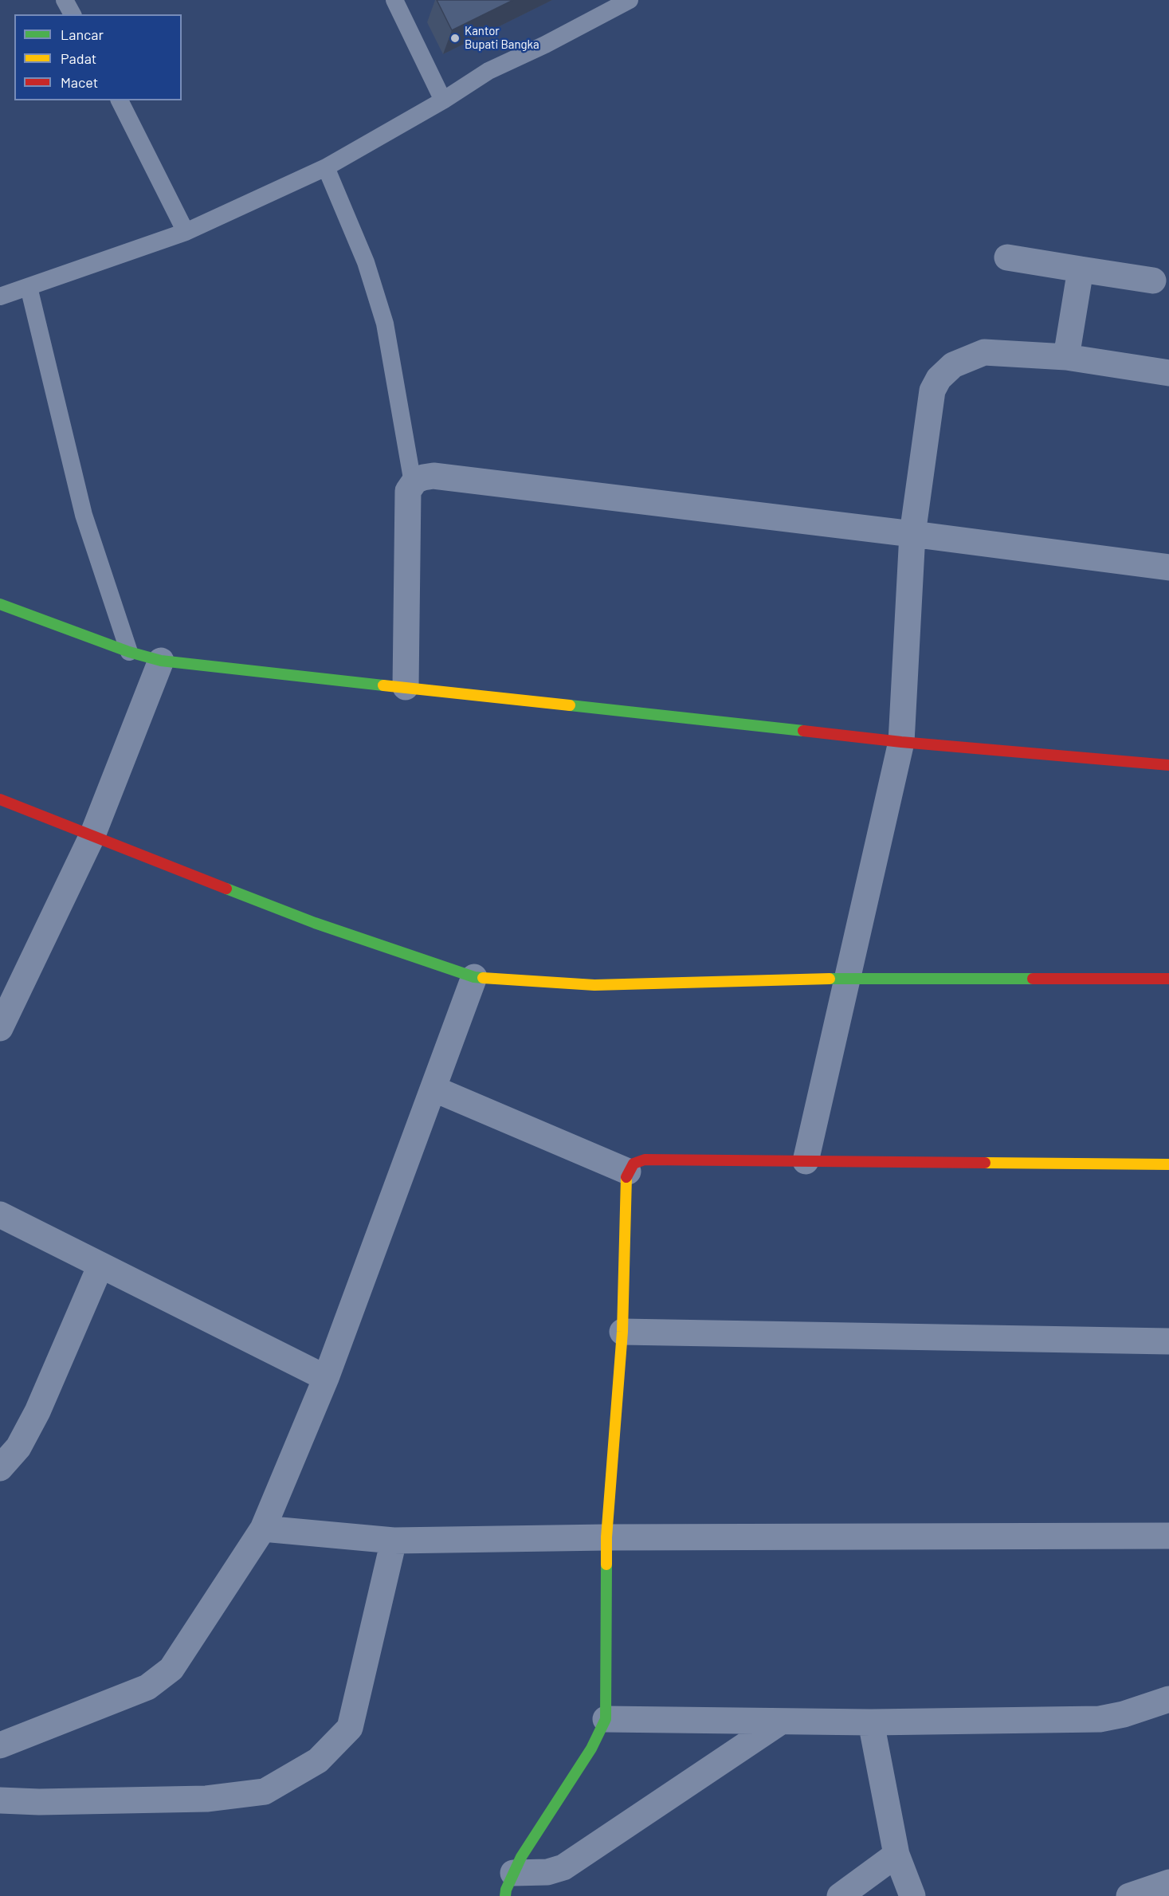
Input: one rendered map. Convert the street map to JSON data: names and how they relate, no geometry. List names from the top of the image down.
{
  "places": ["Kantor Bupati Bangka"],
  "legend": ["Lancar", "Padat", "Macet"]
}
